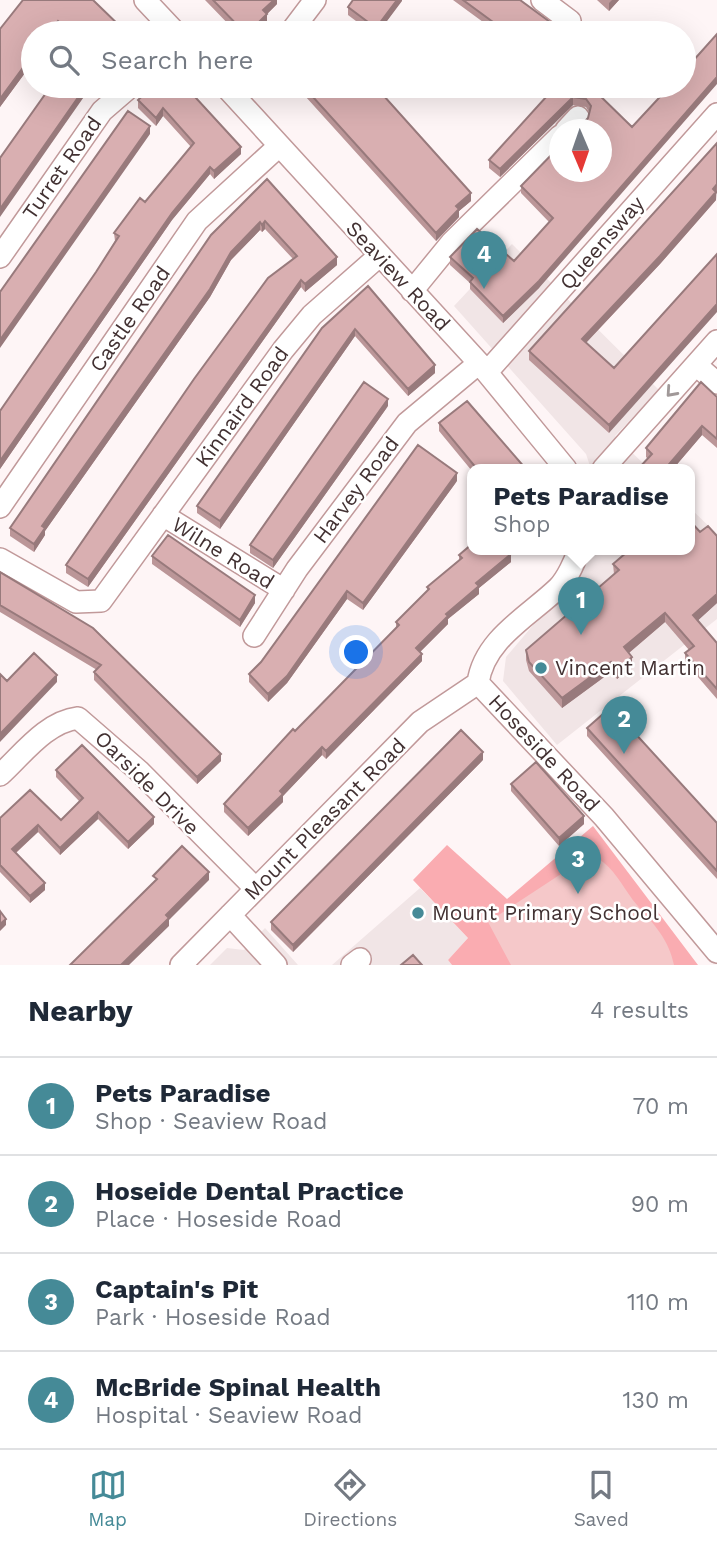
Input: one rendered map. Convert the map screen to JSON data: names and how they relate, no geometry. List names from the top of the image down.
{
  "streets": {
    "street": [
      "Turret Road",
      "Queensway",
      "Seaview Road",
      "Castle Road",
      "Kinnaird Road",
      "Harvey Road",
      "Wilne Road",
      "Hoseside Road",
      "Oarside Drive",
      "Mount Pleasant Road"
    ]
  },
  "crossings": [
    ["Queensway", "Seaview Road"],
    ["Queensway", "Harvey Road"],
    ["Seaview Road", "Castle Road"],
    ["Seaview Road", "Kinnaird Road"],
    ["Seaview Road", "Harvey Road"],
    ["Kinnaird Road", "Wilne Road"],
    ["Harvey Road", "Wilne Road"],
    ["Hoseside Road", "Mount Pleasant Road"],
    ["Oarside Drive", "Mount Pleasant Road"]
  ],
  "places": ["Vincent Martin", "Mount Primary School"],
  "north": "bottom",
  "page": {
    "search": "Search here",
    "pins": [
      "4",
      "1",
      "2",
      "3"
    ],
    "popup": ["Pets Paradise", "Shop"],
    "heading": ["Nearby", "4 results"],
    "list": [
      {
        "mark": "1",
        "name": "Pets Paradise",
        "note": "Shop · Seaview Road",
        "value": "70 m"
      },
      {
        "mark": "2",
        "name": "Hoseide Dental Practice",
        "note": "Place · Hoseside Road",
        "value": "90 m"
      },
      {
        "mark": "3",
        "name": "Captain's Pit",
        "note": "Park · Hoseside Road",
        "value": "110 m"
      },
      {
        "mark": "4",
        "name": "McBride Spinal Health",
        "note": "Hospital · Seaview Road",
        "value": "130 m"
      }
    ],
    "nav": ["Map", "Directions", "Saved"]
  }
}
